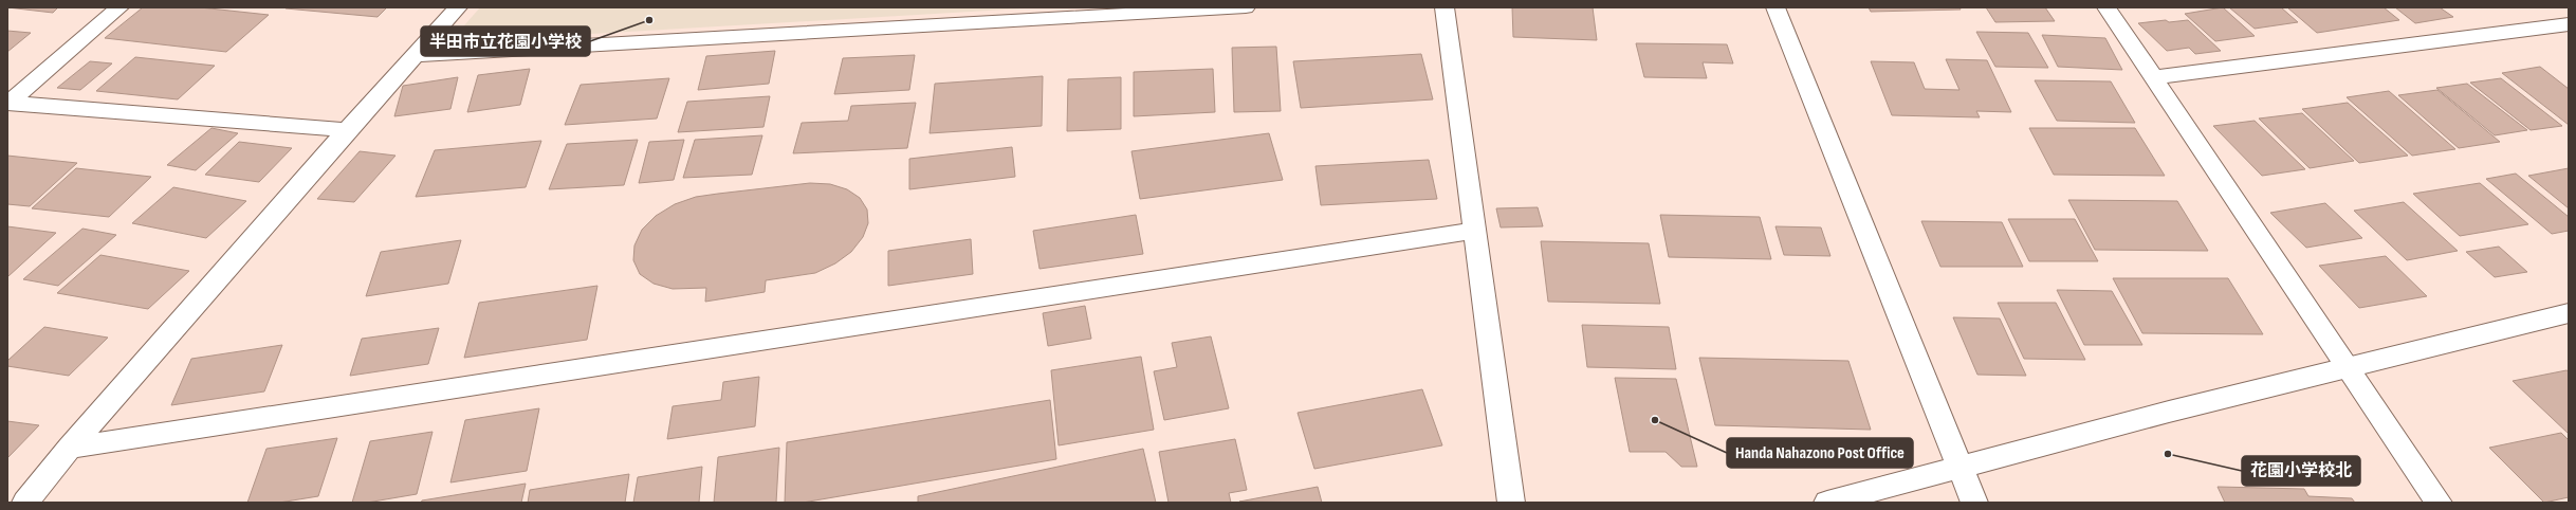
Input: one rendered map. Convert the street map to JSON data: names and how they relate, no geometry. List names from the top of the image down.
{
  "places": ["半田市立花園小学校", "Handa Nahazono Post Office", "花園小学校北"]
}
